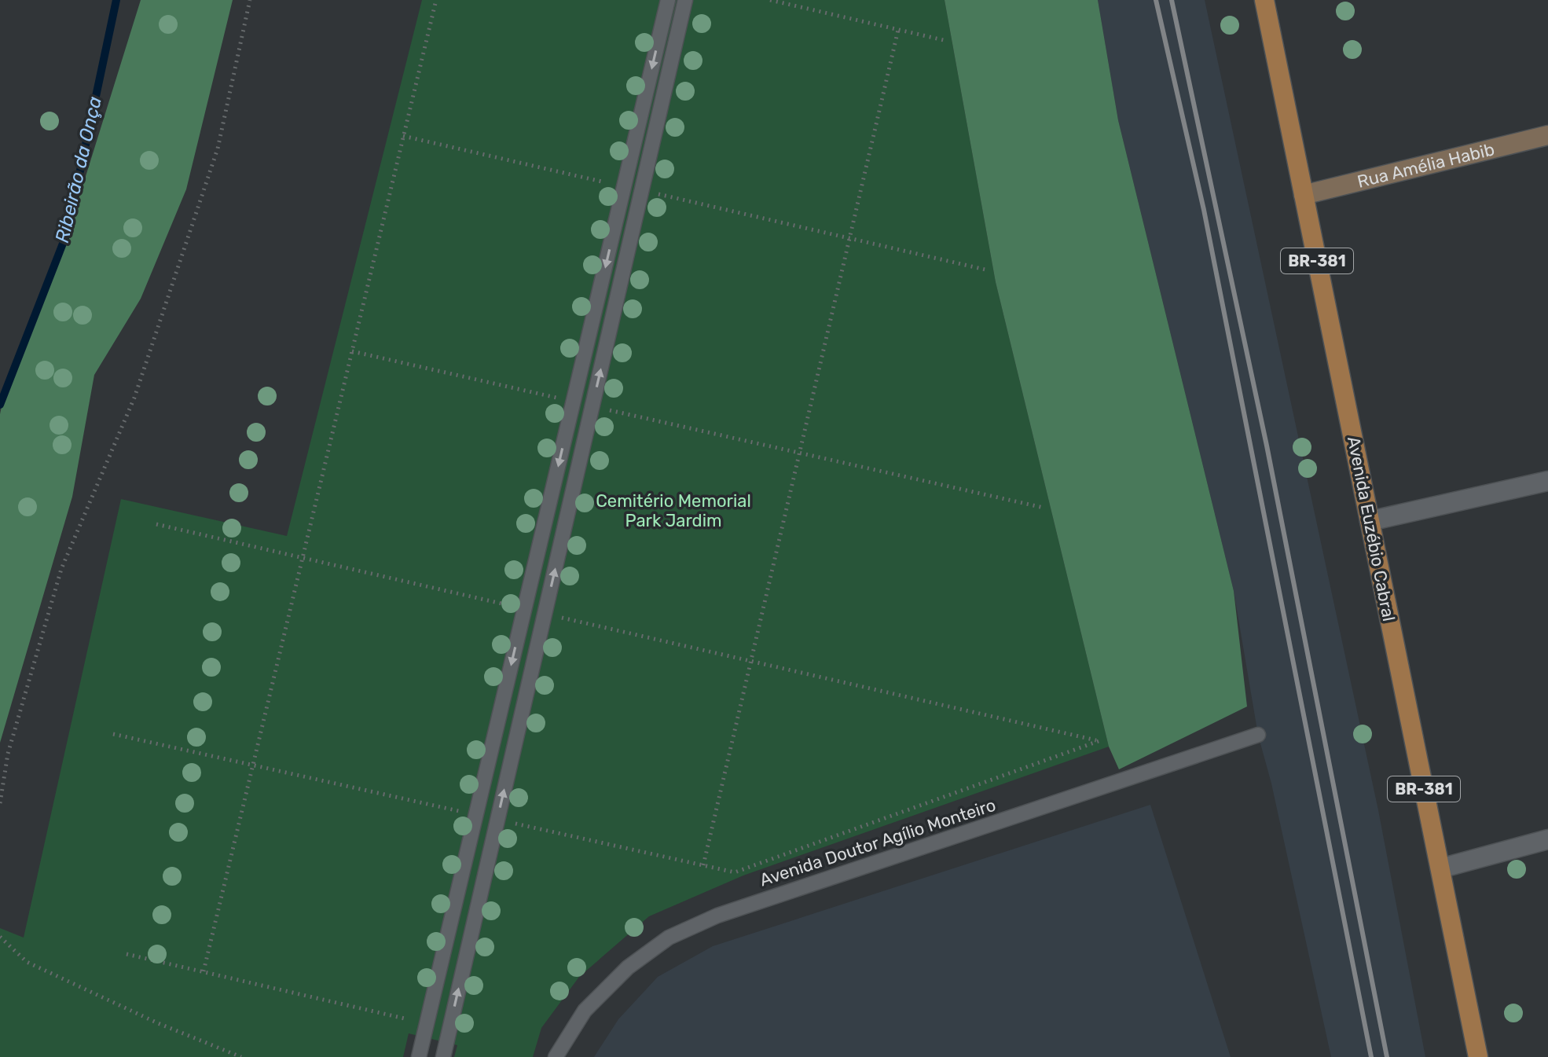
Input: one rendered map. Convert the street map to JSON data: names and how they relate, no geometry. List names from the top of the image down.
{
  "streets": {
    "main road": ["BR-381", "Avenida Euzébio Cabral"],
    "street": ["Rua Amélia Habib"],
    "lane": ["Avenida Doutor Agílio Monteiro"]
  },
  "crossings": [
    ["Rua Amélia Habib", "Avenida Euzébio Cabral"]
  ],
  "water": ["Ribeirão da Onça"],
  "parks": ["Cemitério Memorial Park Jardim"]
}
